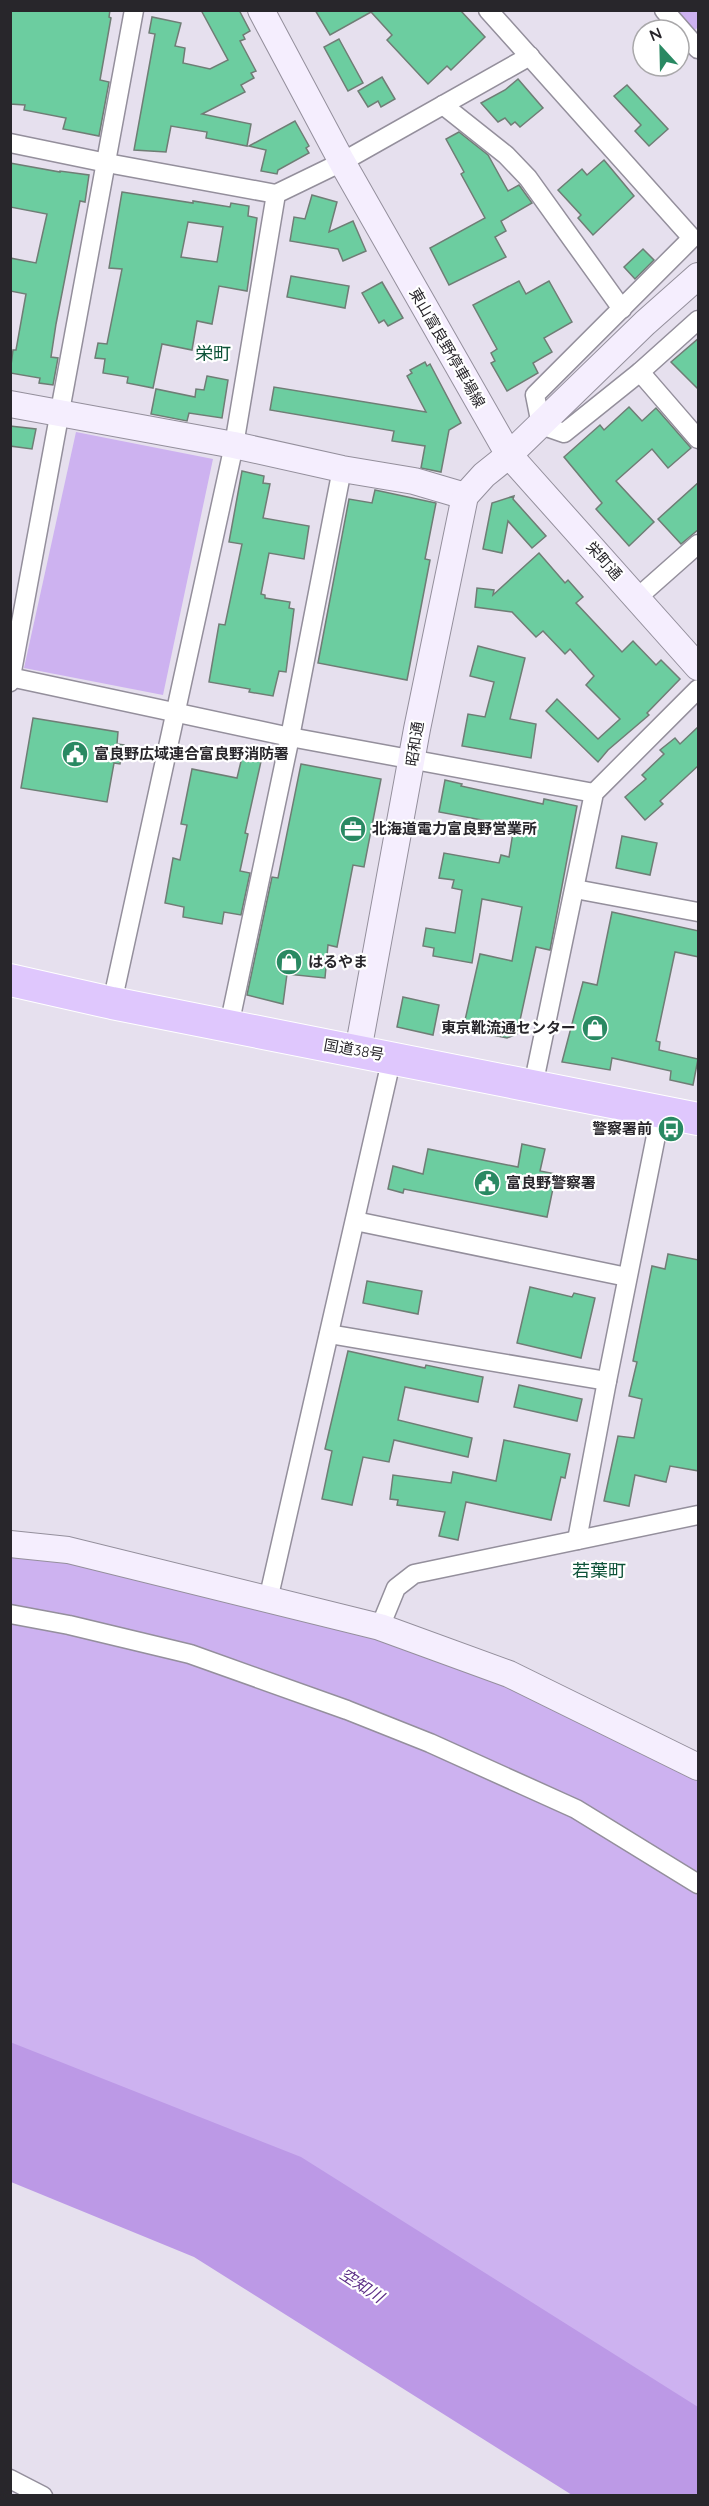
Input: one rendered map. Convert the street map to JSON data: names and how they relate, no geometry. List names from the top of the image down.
{
  "streets": {
    "highway": ["国道38号"],
    "street": ["東山富良野停車場線", "栄町通", "昭和通"]
  },
  "crossings": [
    ["東山富良野停車場線", "栄町通"],
    ["昭和通", "国道38号"]
  ],
  "districts": ["栄町", "若葉町"],
  "water": ["空知川"],
  "places": {
    "public building": ["富良野広域連合富良野消防署", "富良野警察署"],
    "office": ["北海道電力富良野営業所"],
    "shop": ["はるやま", "東京靴流通センター"],
    "bus stop": ["警察署前"]
  },
  "north": "top"
}
